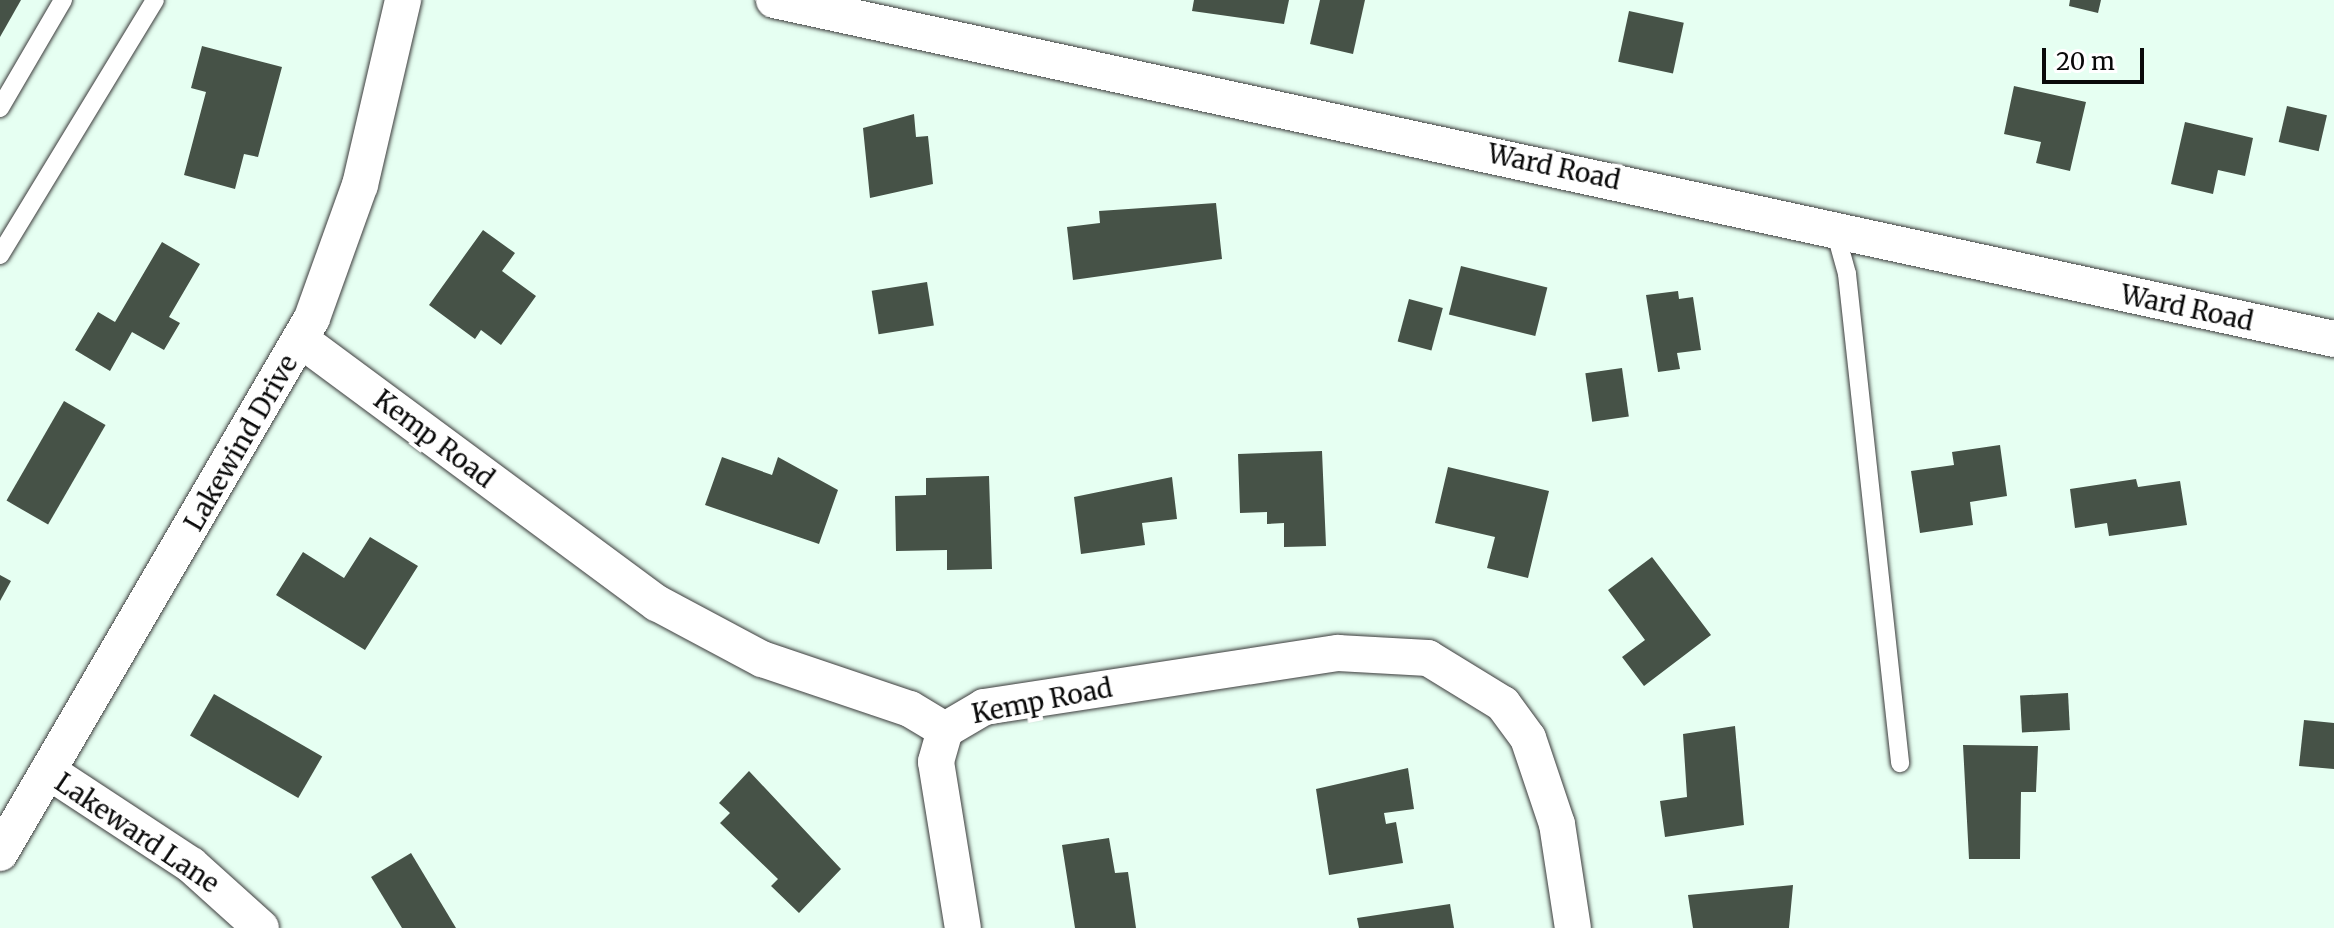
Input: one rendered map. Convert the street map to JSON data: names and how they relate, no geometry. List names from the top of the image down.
{
  "streets": {
    "street": [
      "Ward Road",
      "Kemp Road",
      "Lakewind Drive",
      "Lakeward Lane"
    ]
  },
  "crossings": [
    ["Kemp Road", "Lakewind Drive"],
    ["Lakewind Drive", "Lakeward Lane"]
  ],
  "scale_bar": "20 m"
}
